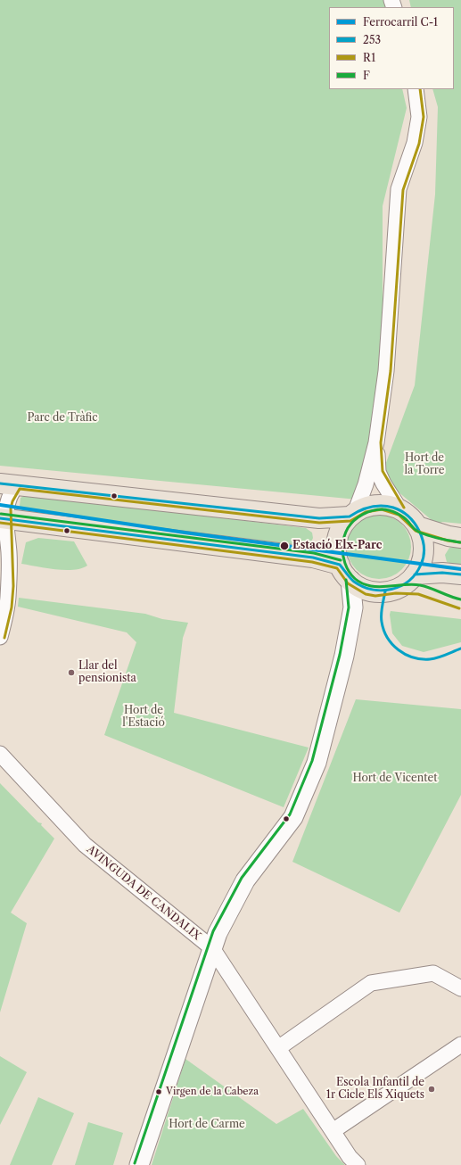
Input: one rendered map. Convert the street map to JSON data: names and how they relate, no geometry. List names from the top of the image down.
{
  "streets": {
    "street": ["AVINGUDA DE CANDALIX"]
  },
  "parks": [
    "Parc de Tràfic",
    "Hort de la Torre",
    "Hort de l'Estació",
    "Hort de Vicentet",
    "Hort de Carme"
  ],
  "places": [
    "Estació Elx-Parc",
    "Llar del pensionista",
    "Escola Infantil de 1r Cicle Els Xiquets",
    "Virgen de la Cabeza"
  ],
  "lines": [
    "transit line R1",
    "transit line 253",
    "rail line C-1",
    "transit line F"
  ],
  "legend": [
    "Ferrocarril C-1",
    "253",
    "R1",
    "F"
  ]
}
